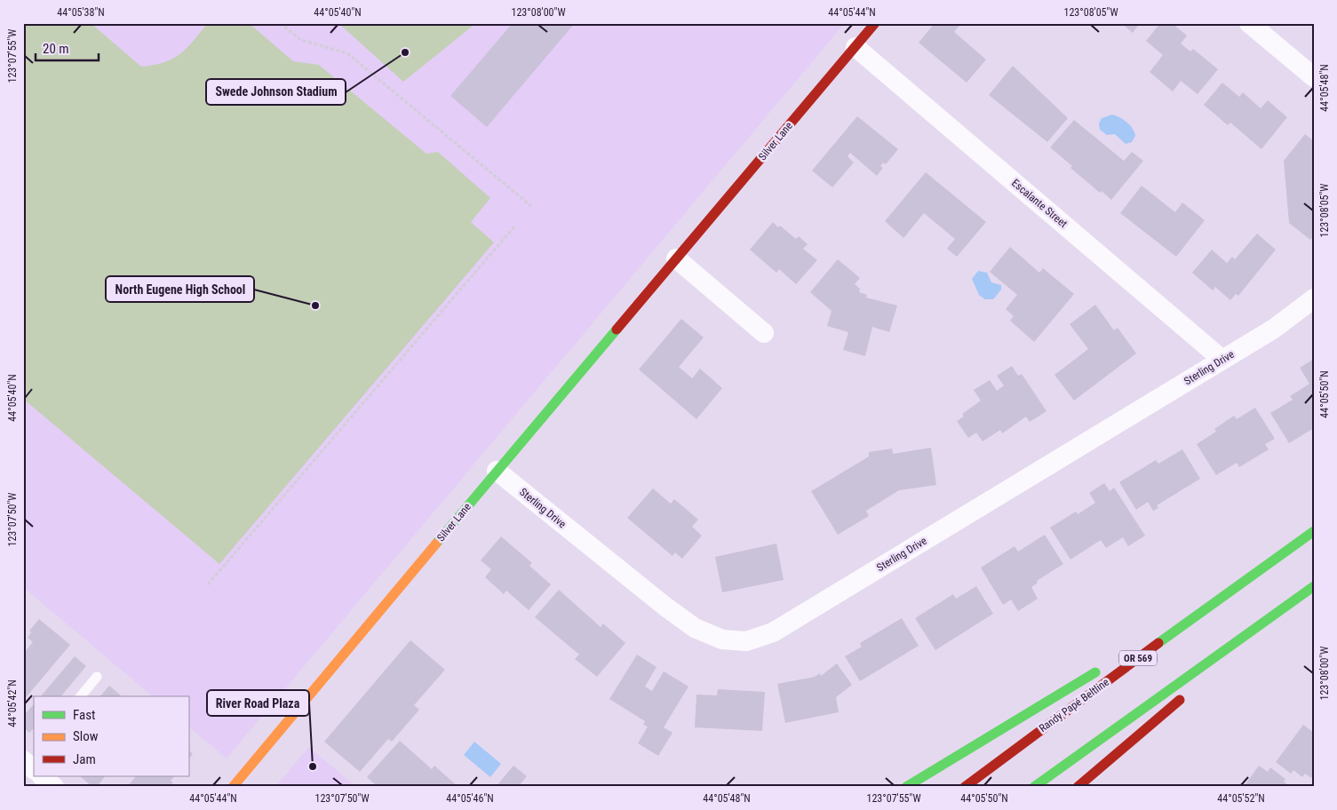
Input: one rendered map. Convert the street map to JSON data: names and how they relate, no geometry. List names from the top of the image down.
{
  "streets": {
    "main road": ["Silver Lane", "OR 569", "Randy Papé Beltline"],
    "street": ["Escalante Street", "Sterling Drive"]
  },
  "crossings": [
    ["Silver Lane", "Escalante Street"],
    ["Silver Lane", "Sterling Drive"],
    ["Escalante Street", "Sterling Drive"]
  ],
  "places": ["Swede Johnson Stadium", "North Eugene High School", "River Road Plaza"],
  "legend": ["Fast", "Slow", "Jam"],
  "scale_bar": "20 m",
  "coordinates": [
    "44°05'38\"N",
    "44°05'40\"N",
    "123°08'00\"W",
    "44°05'44\"N",
    "123°08'05\"W",
    "123°07'55\"W",
    "44°05'48\"N",
    "44°05'50\"N",
    "123°07'50\"W",
    "44°05'42\"N",
    "44°05'46\"N",
    "44°05'52\"N"
  ]
}
